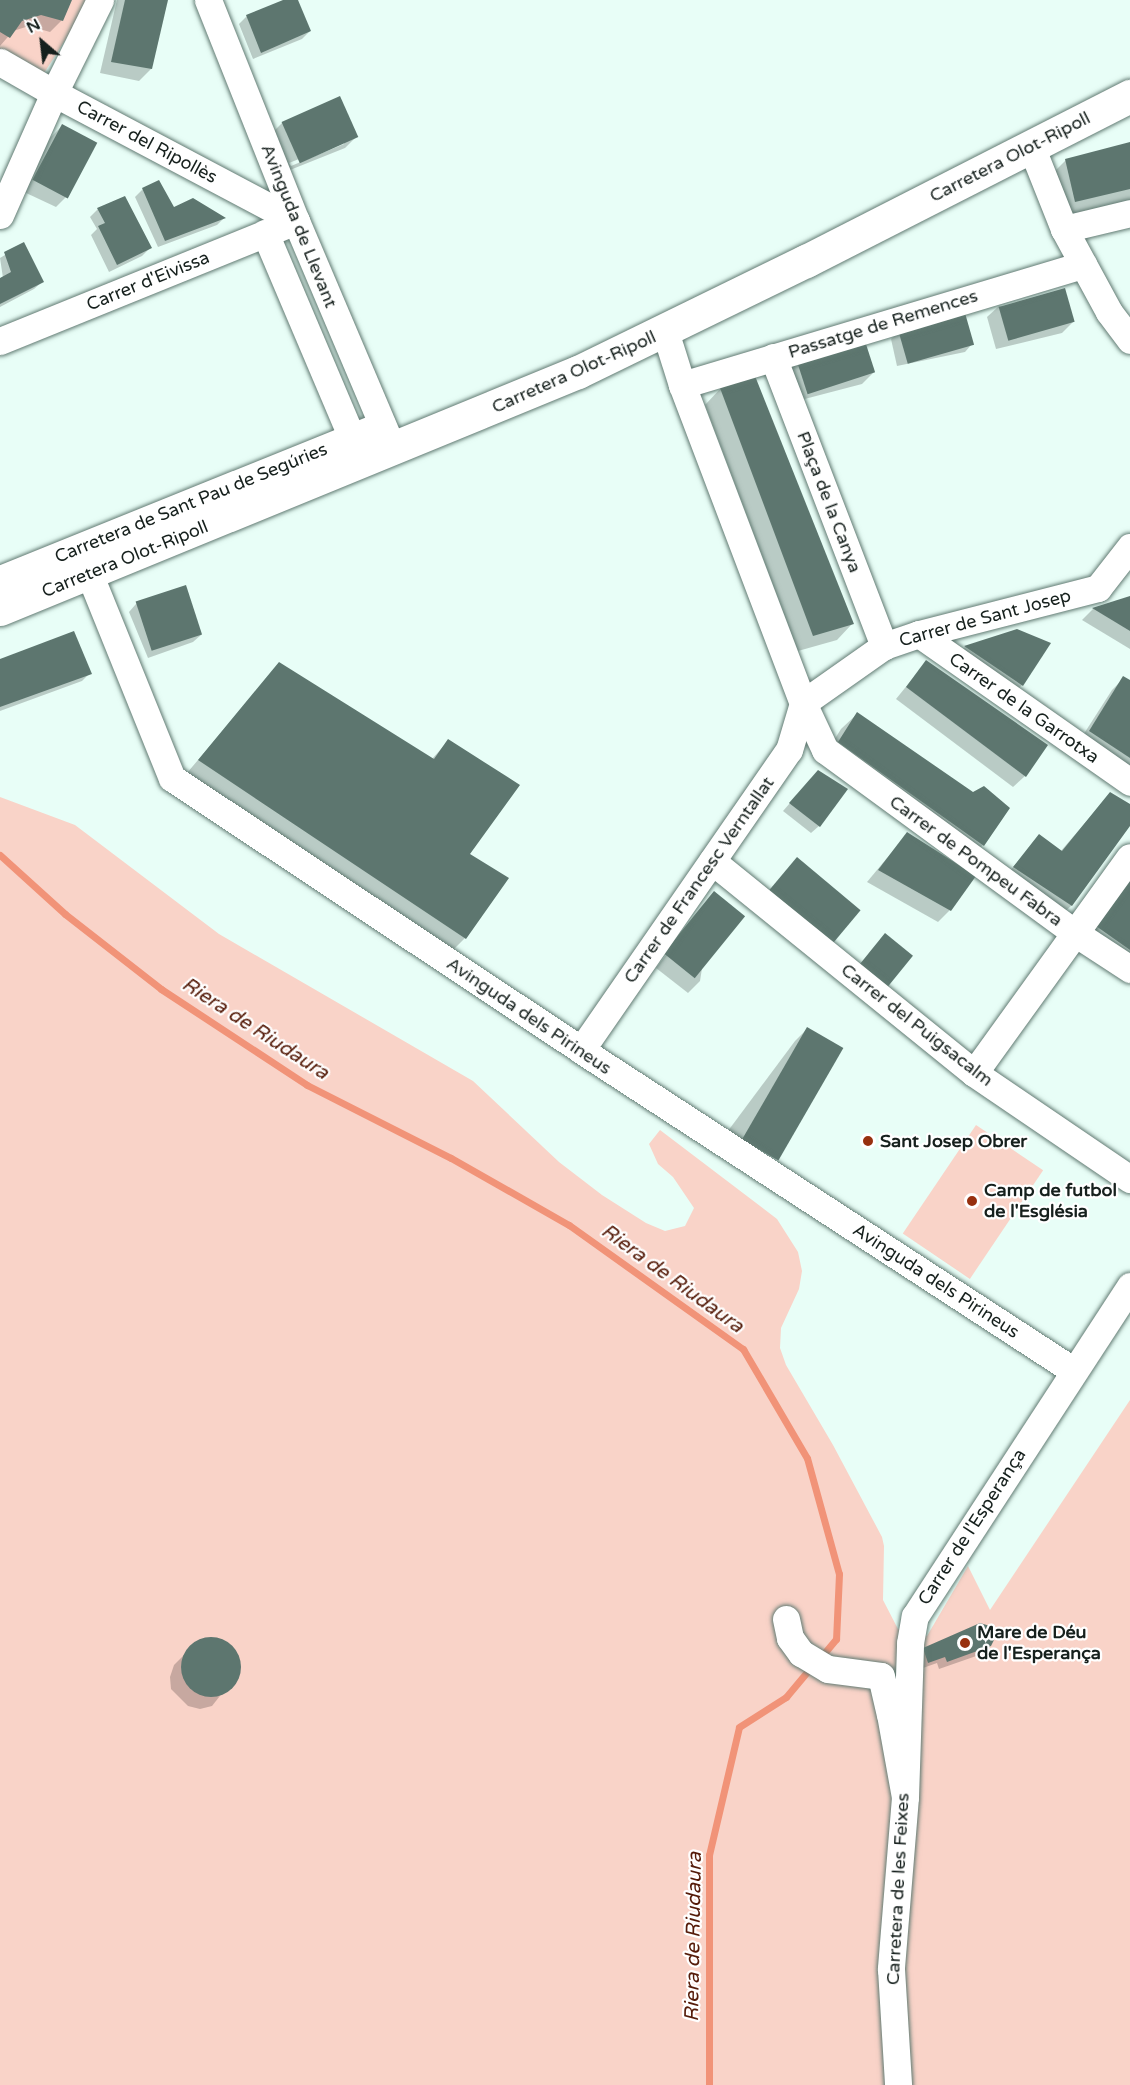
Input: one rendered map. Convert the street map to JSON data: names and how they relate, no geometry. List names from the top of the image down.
{
  "streets": {
    "main road": ["Carretera Olot-Ripoll"],
    "street": [
      "Carrer del Ripollès",
      "Avinguda de Llevant",
      "Carrer d'Eivissa",
      "Passatge de Remences",
      "Plaça de la Canya",
      "Carretera de Sant Pau de Segúries",
      "Carrer de Sant Josep",
      "Carrer de la Garrotxa",
      "Carrer de Pompeu Fabra",
      "Carrer de Francesc Verntallat",
      "Avinguda dels Pirineus",
      "Carrer del Puigsacalm",
      "Carrer de l'Esperança",
      "Carretera de les Feixes"
    ]
  },
  "crossings": [
    ["Carrer del Ripollès", "Avinguda de Llevant"],
    ["Carrer del Ripollès", "Carrer d'Eivissa"],
    ["Carretera Olot-Ripoll", "Avinguda de Llevant"],
    ["Carretera Olot-Ripoll", "Carretera de Sant Pau de Segúries"],
    ["Carretera Olot-Ripoll", "Avinguda dels Pirineus"],
    ["Avinguda de Llevant", "Carrer d'Eivissa"],
    ["Avinguda de Llevant", "Carretera de Sant Pau de Segúries"],
    ["Passatge de Remences", "Plaça de la Canya"],
    ["Plaça de la Canya", "Carrer de Sant Josep"],
    ["Carrer de Sant Josep", "Carrer de la Garrotxa"],
    ["Carrer de Sant Josep", "Carrer de Pompeu Fabra"],
    ["Carrer de Sant Josep", "Carrer de Francesc Verntallat"],
    ["Carrer de Pompeu Fabra", "Carrer de Francesc Verntallat"],
    ["Carrer de Francesc Verntallat", "Avinguda dels Pirineus"],
    ["Carrer de Francesc Verntallat", "Carrer del Puigsacalm"],
    ["Avinguda dels Pirineus", "Carrer de l'Esperança"],
    ["Carrer de l'Esperança", "Carretera de les Feixes"]
  ],
  "water": ["Riera de Riudaura"],
  "places": ["Sant Josep Obrer", "Camp de futbol de l'Església", "Mare de Déu de l'Esperança"],
  "north": "top left"
}
